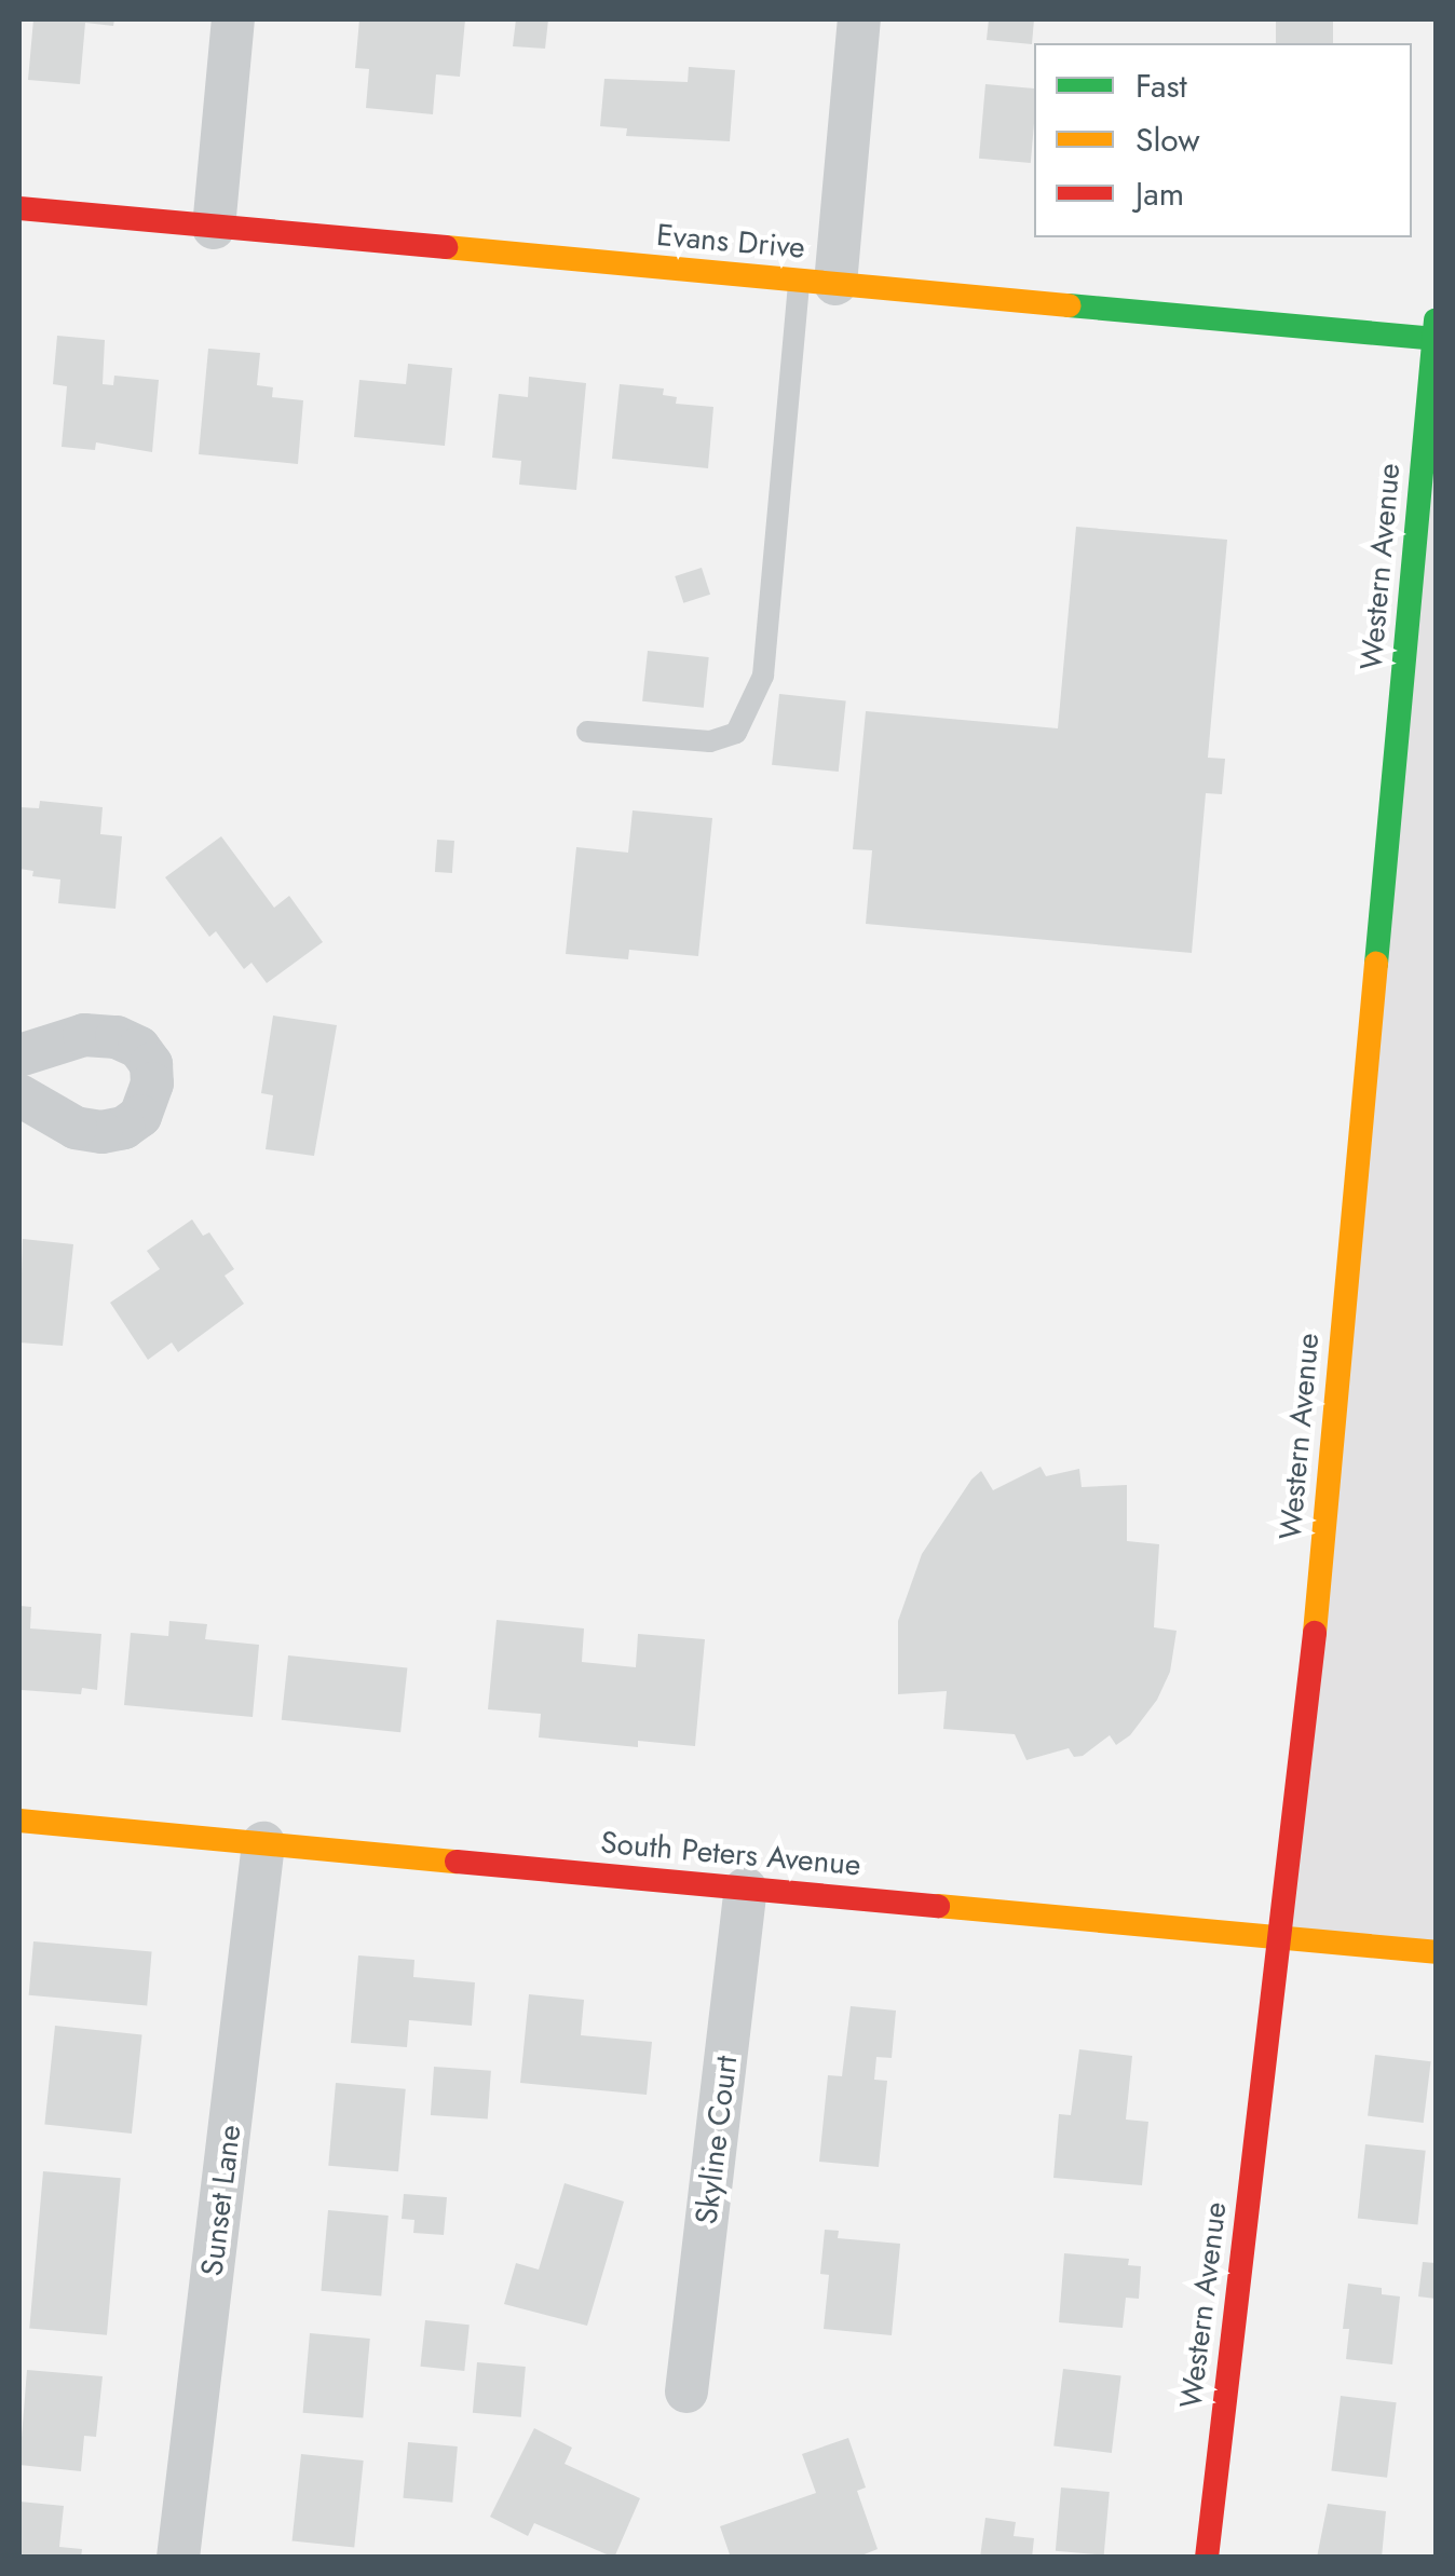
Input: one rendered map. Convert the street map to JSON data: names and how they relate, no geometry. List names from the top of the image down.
{
  "streets": {
    "street": [
      "Evans Drive",
      "Western Avenue",
      "South Peters Avenue",
      "Skyline Court",
      "Sunset Lane"
    ]
  },
  "crossings": [
    ["Evans Drive", "Western Avenue"],
    ["Western Avenue", "South Peters Avenue"],
    ["South Peters Avenue", "Skyline Court"],
    ["South Peters Avenue", "Sunset Lane"]
  ],
  "legend": ["Fast", "Slow", "Jam"]
}
